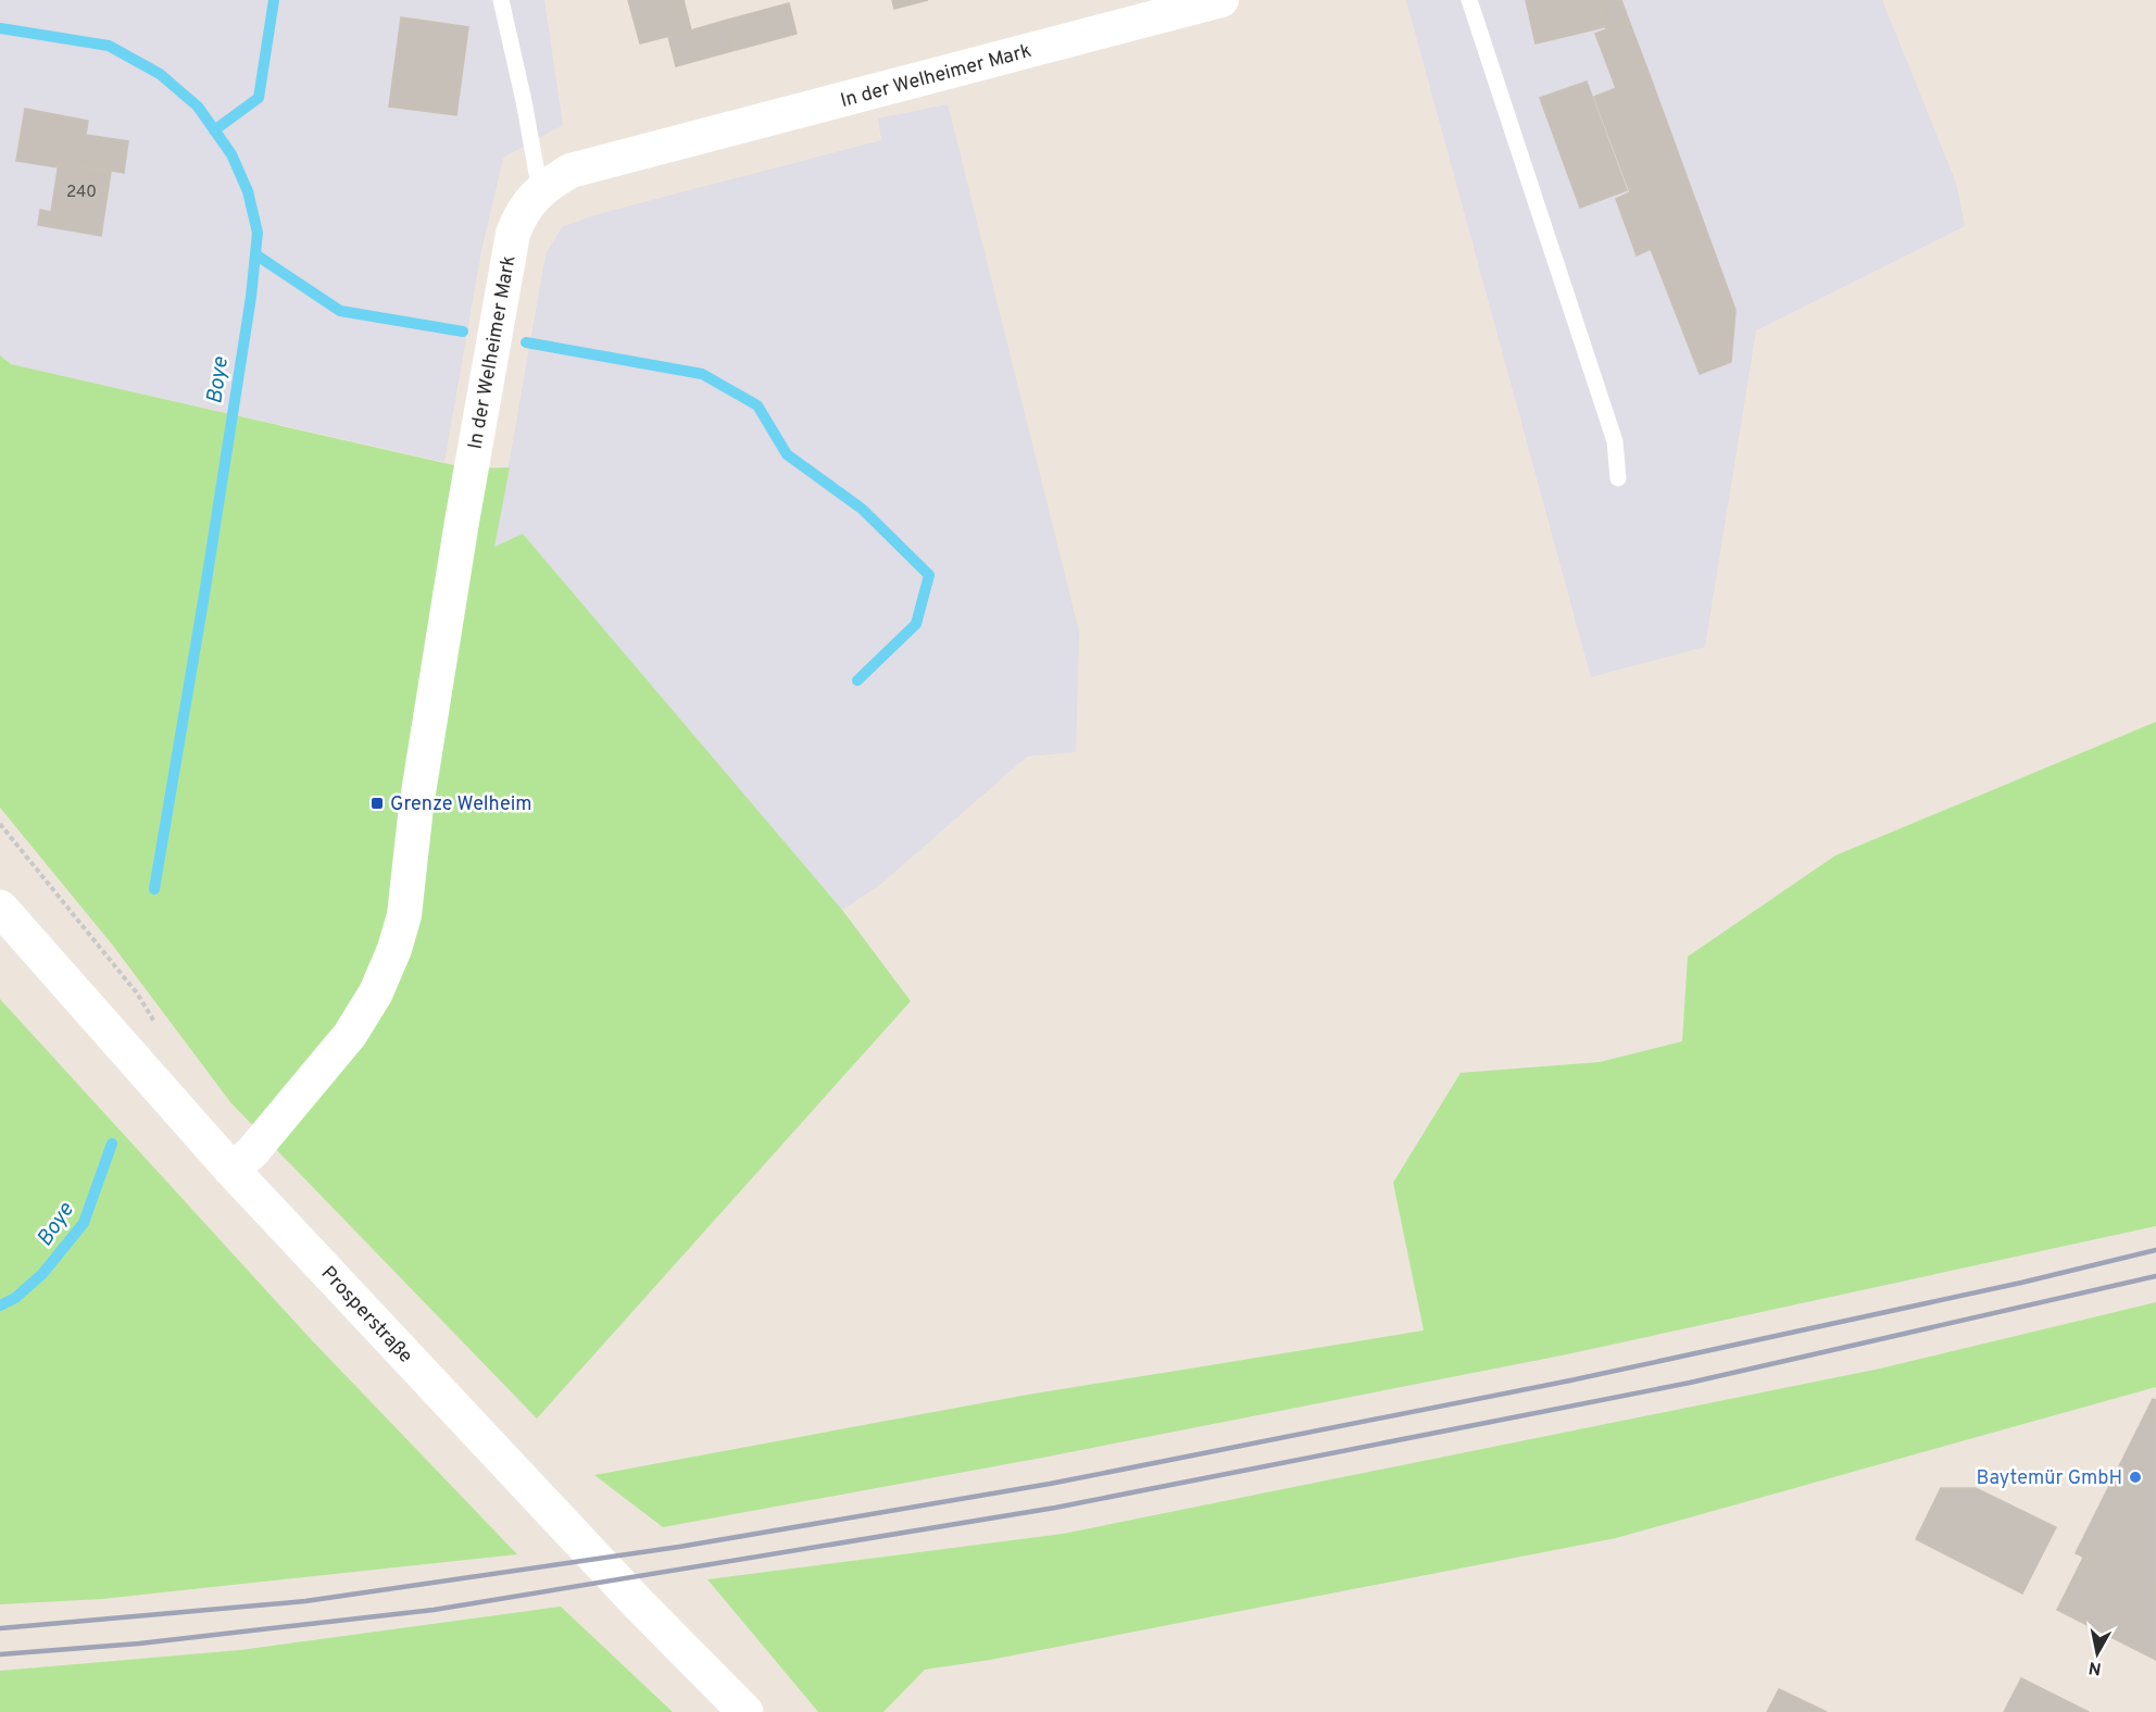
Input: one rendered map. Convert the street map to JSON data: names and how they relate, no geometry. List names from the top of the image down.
{
  "streets": {
    "main road": ["Prosperstraße"],
    "street": ["In der Welheimer Mark"]
  },
  "crossings": [
    ["In der Welheimer Mark", "Prosperstraße"]
  ],
  "water": ["Boye"],
  "places": {
    "transit": ["Grenze Welheim"],
    "other": ["Baytemür GmbH"]
  },
  "house_numbers": ["240"],
  "north": "bottom"
}
